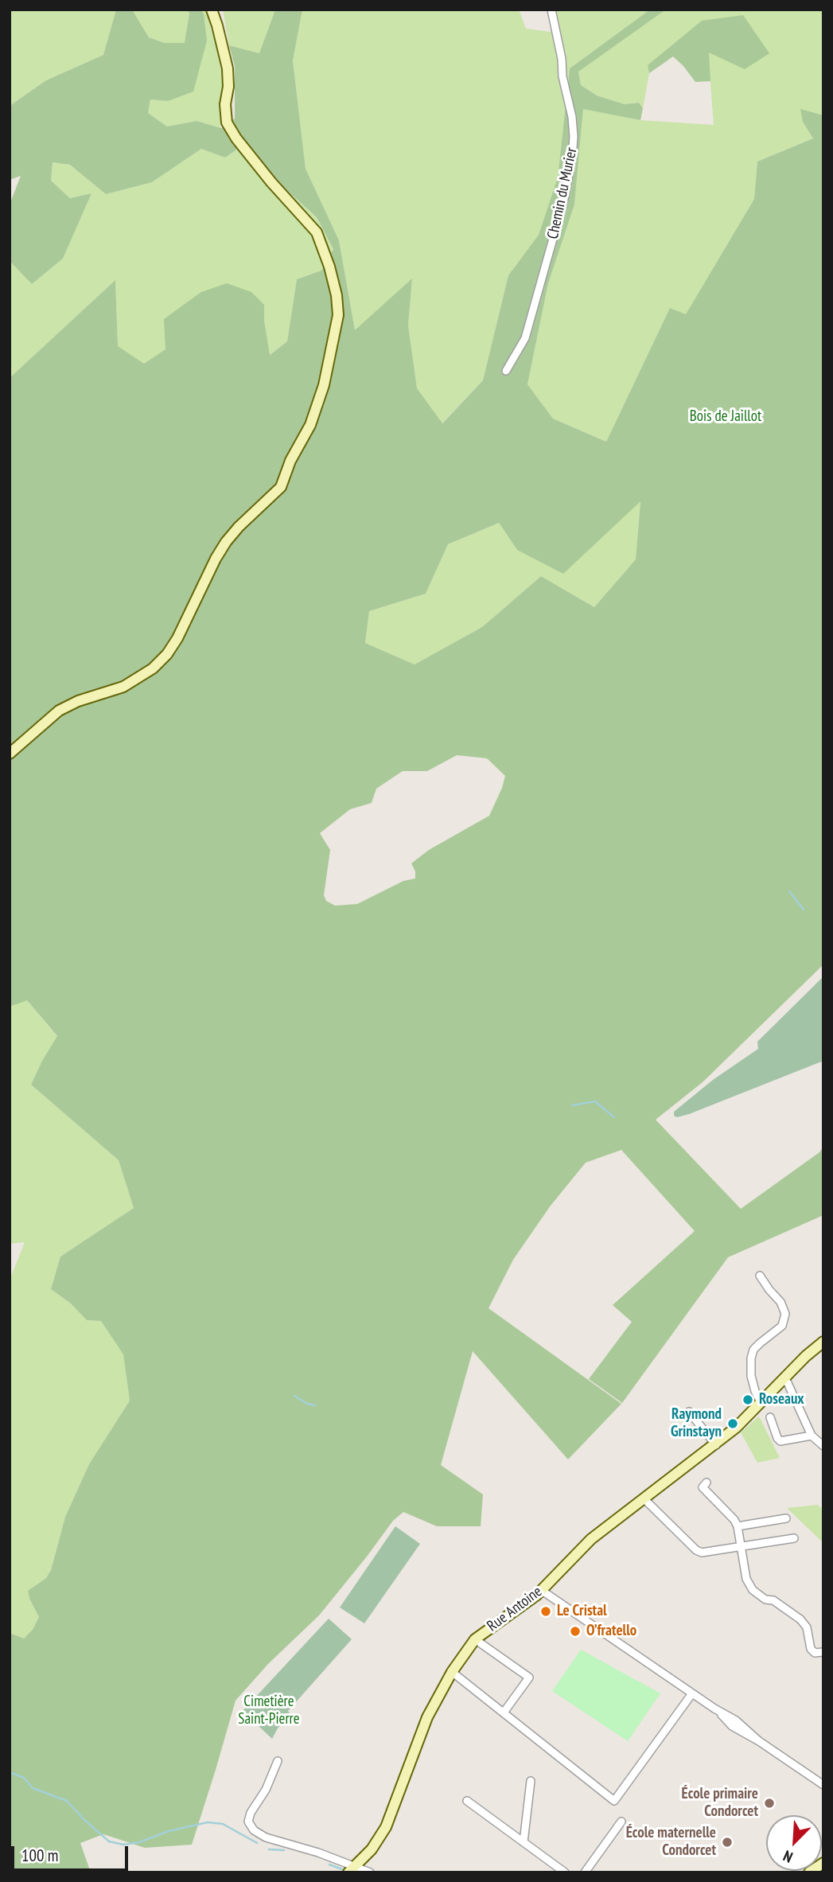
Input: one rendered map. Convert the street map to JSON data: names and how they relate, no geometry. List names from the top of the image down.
{
  "streets": {
    "street": ["Chemin du Murier", "Rue Antoine"]
  },
  "parks": ["Bois de Jaillot", "Cimetière Saint-Pierre"],
  "places": [
    "Roseaux",
    "Raymond Grinstayn",
    "Le Cristal",
    "O’fratello",
    "École primaire Condorcet",
    "École maternelle Condorcet"
  ],
  "scale_bar": "100 m",
  "north": "bottom left"
}
